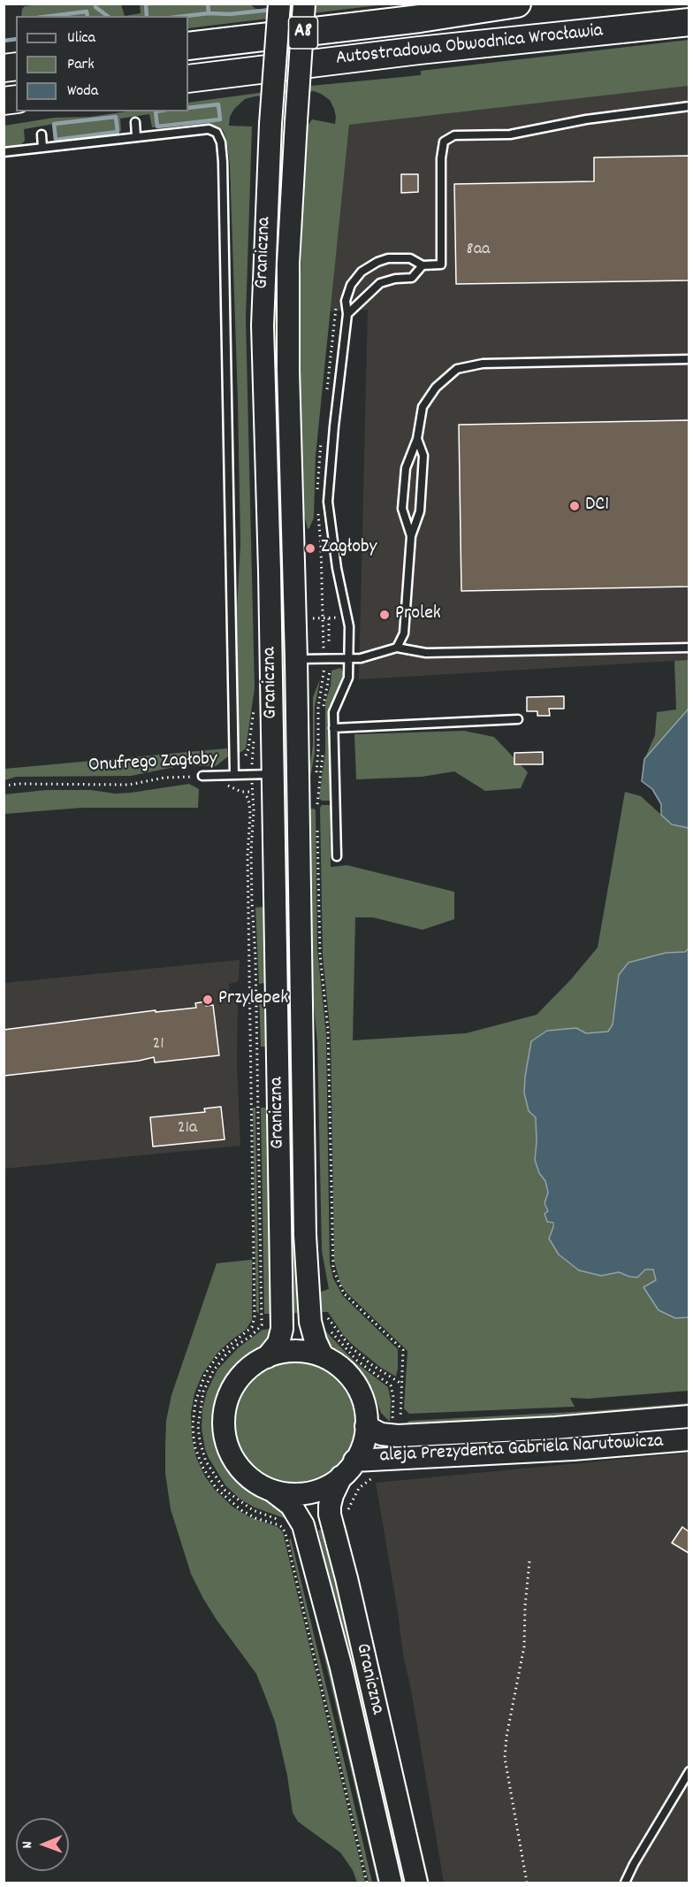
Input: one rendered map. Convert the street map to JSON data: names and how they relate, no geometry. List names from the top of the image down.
{
  "streets": {
    "highway": ["A8", "Autostradowa Obwodnica Wrocławia"],
    "main road": ["Graniczna", "aleja Prezydenta Gabriela Narutowicza"],
    "lane": ["Onufrego Zagłoby"]
  },
  "crossings": [
    ["Graniczna", "Onufrego Zagłoby"],
    ["Graniczna", "aleja Prezydenta Gabriela Narutowicza"]
  ],
  "places": [
    "DC1",
    "Zagłoby",
    "Prolek",
    "Przylepek"
  ],
  "house_numbers": ["8aa", "21", "21a"],
  "legend": ["Ulica", "Park", "Woda"],
  "north": "left"
}
